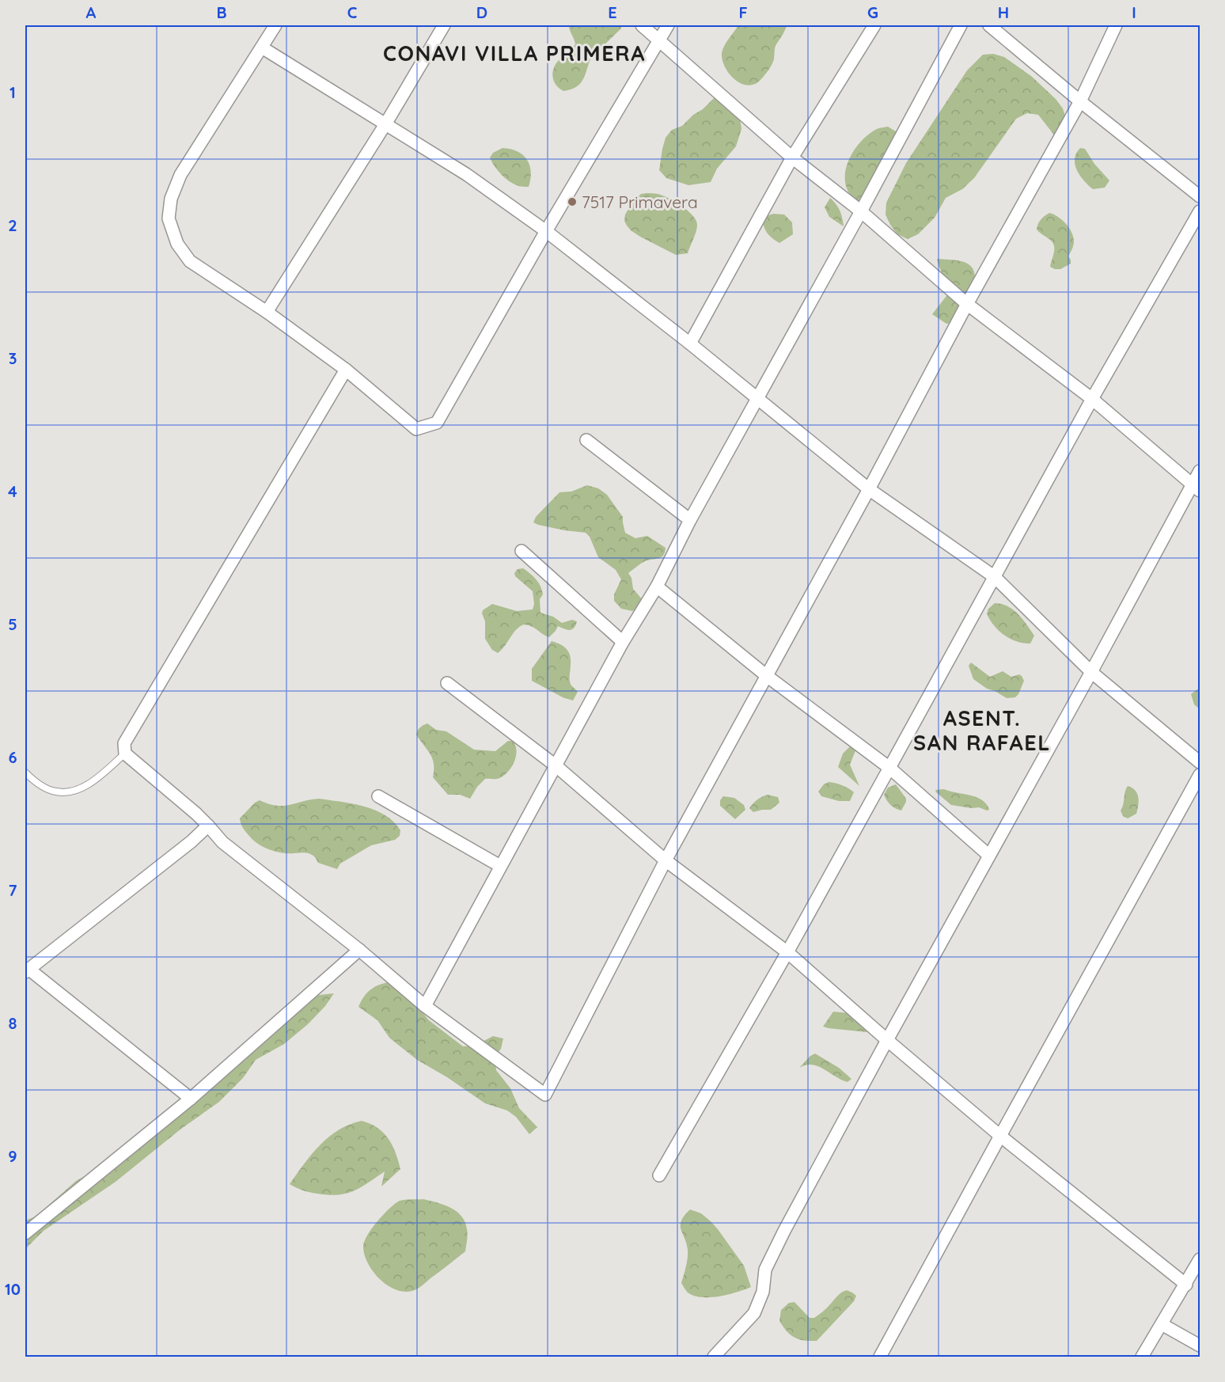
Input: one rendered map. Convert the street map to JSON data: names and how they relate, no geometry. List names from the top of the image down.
{
  "districts": ["CONAVI VILLA PRIMERA", "ASENT. SAN RAFAEL"],
  "places": ["7517 Primavera"],
  "grid": {
    "columns": [
      "A",
      "B",
      "C",
      "D",
      "E",
      "F",
      "G",
      "H",
      "I"
    ],
    "rows": [
      "1",
      "2",
      "3",
      "4",
      "5",
      "6",
      "7",
      "8",
      "9",
      "10"
    ]
  }
}
